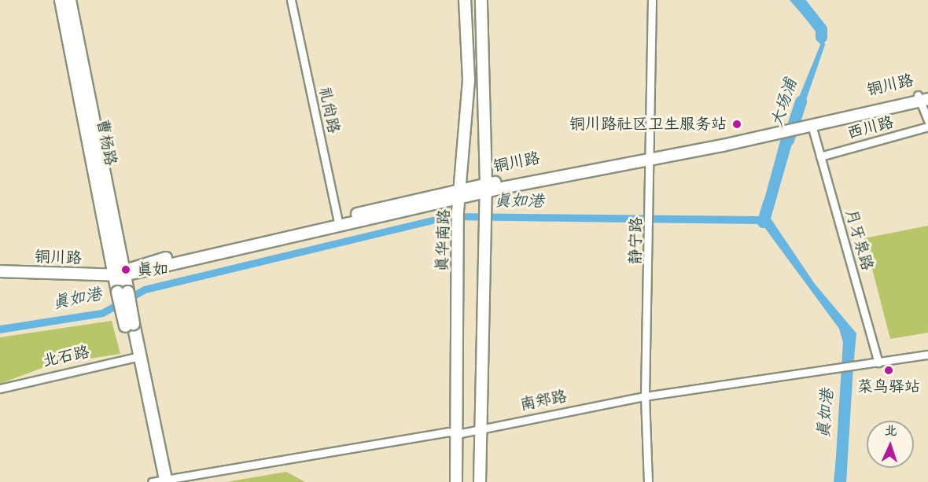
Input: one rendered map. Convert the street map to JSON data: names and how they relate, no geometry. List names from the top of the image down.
{
  "streets": {
    "main road": ["铜川路", "曹杨路", "真华南路"],
    "street": [
      "礼尚路",
      "西川路",
      "月牙泉路",
      "静宁路",
      "北石路",
      "南郑路"
    ]
  },
  "crossings": [
    ["铜川路", "礼尚路"],
    ["铜川路", "曹杨路"],
    ["铜川路", "月牙泉路"],
    ["铜川路", "真华南路"],
    ["铜川路", "静宁路"],
    ["西川路", "月牙泉路"],
    ["曹杨路", "北石路"],
    ["月牙泉路", "南郑路"],
    ["真华南路", "南郑路"],
    ["静宁路", "南郑路"]
  ],
  "water": ["大场浦", "真如港"],
  "places": ["铜川路社区卫生服务站", "真如", "菜鸟驿站"],
  "north": "top"
}
